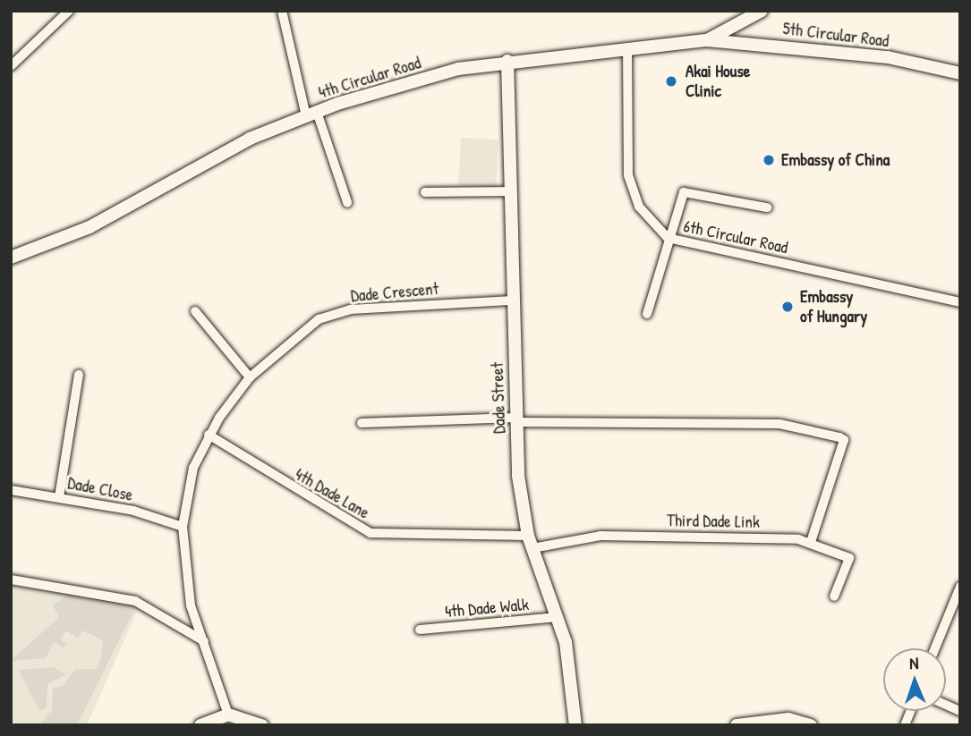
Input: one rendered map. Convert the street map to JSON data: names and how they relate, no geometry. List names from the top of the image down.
{
  "streets": {
    "street": [
      "5th Circular Road",
      "4th Circular Road",
      "6th Circular Road",
      "Dade Crescent",
      "Dade Street",
      "Dade Close",
      "4th Dade Lane",
      "Third Dade Link",
      "4th Dade Walk"
    ]
  },
  "crossings": [
    ["5th Circular Road", "4th Circular Road"],
    ["4th Circular Road", "6th Circular Road"],
    ["4th Circular Road", "Dade Street"],
    ["Dade Crescent", "Dade Street"],
    ["Dade Crescent", "Dade Close"],
    ["Dade Crescent", "4th Dade Lane"],
    ["Dade Street", "4th Dade Lane"],
    ["Dade Street", "Third Dade Link"],
    ["Dade Street", "4th Dade Walk"],
    ["4th Dade Lane", "Third Dade Link"]
  ],
  "places": ["Akai House Clinic", "Embassy of China", "Embassy of Hungary"],
  "north": "top"
}
